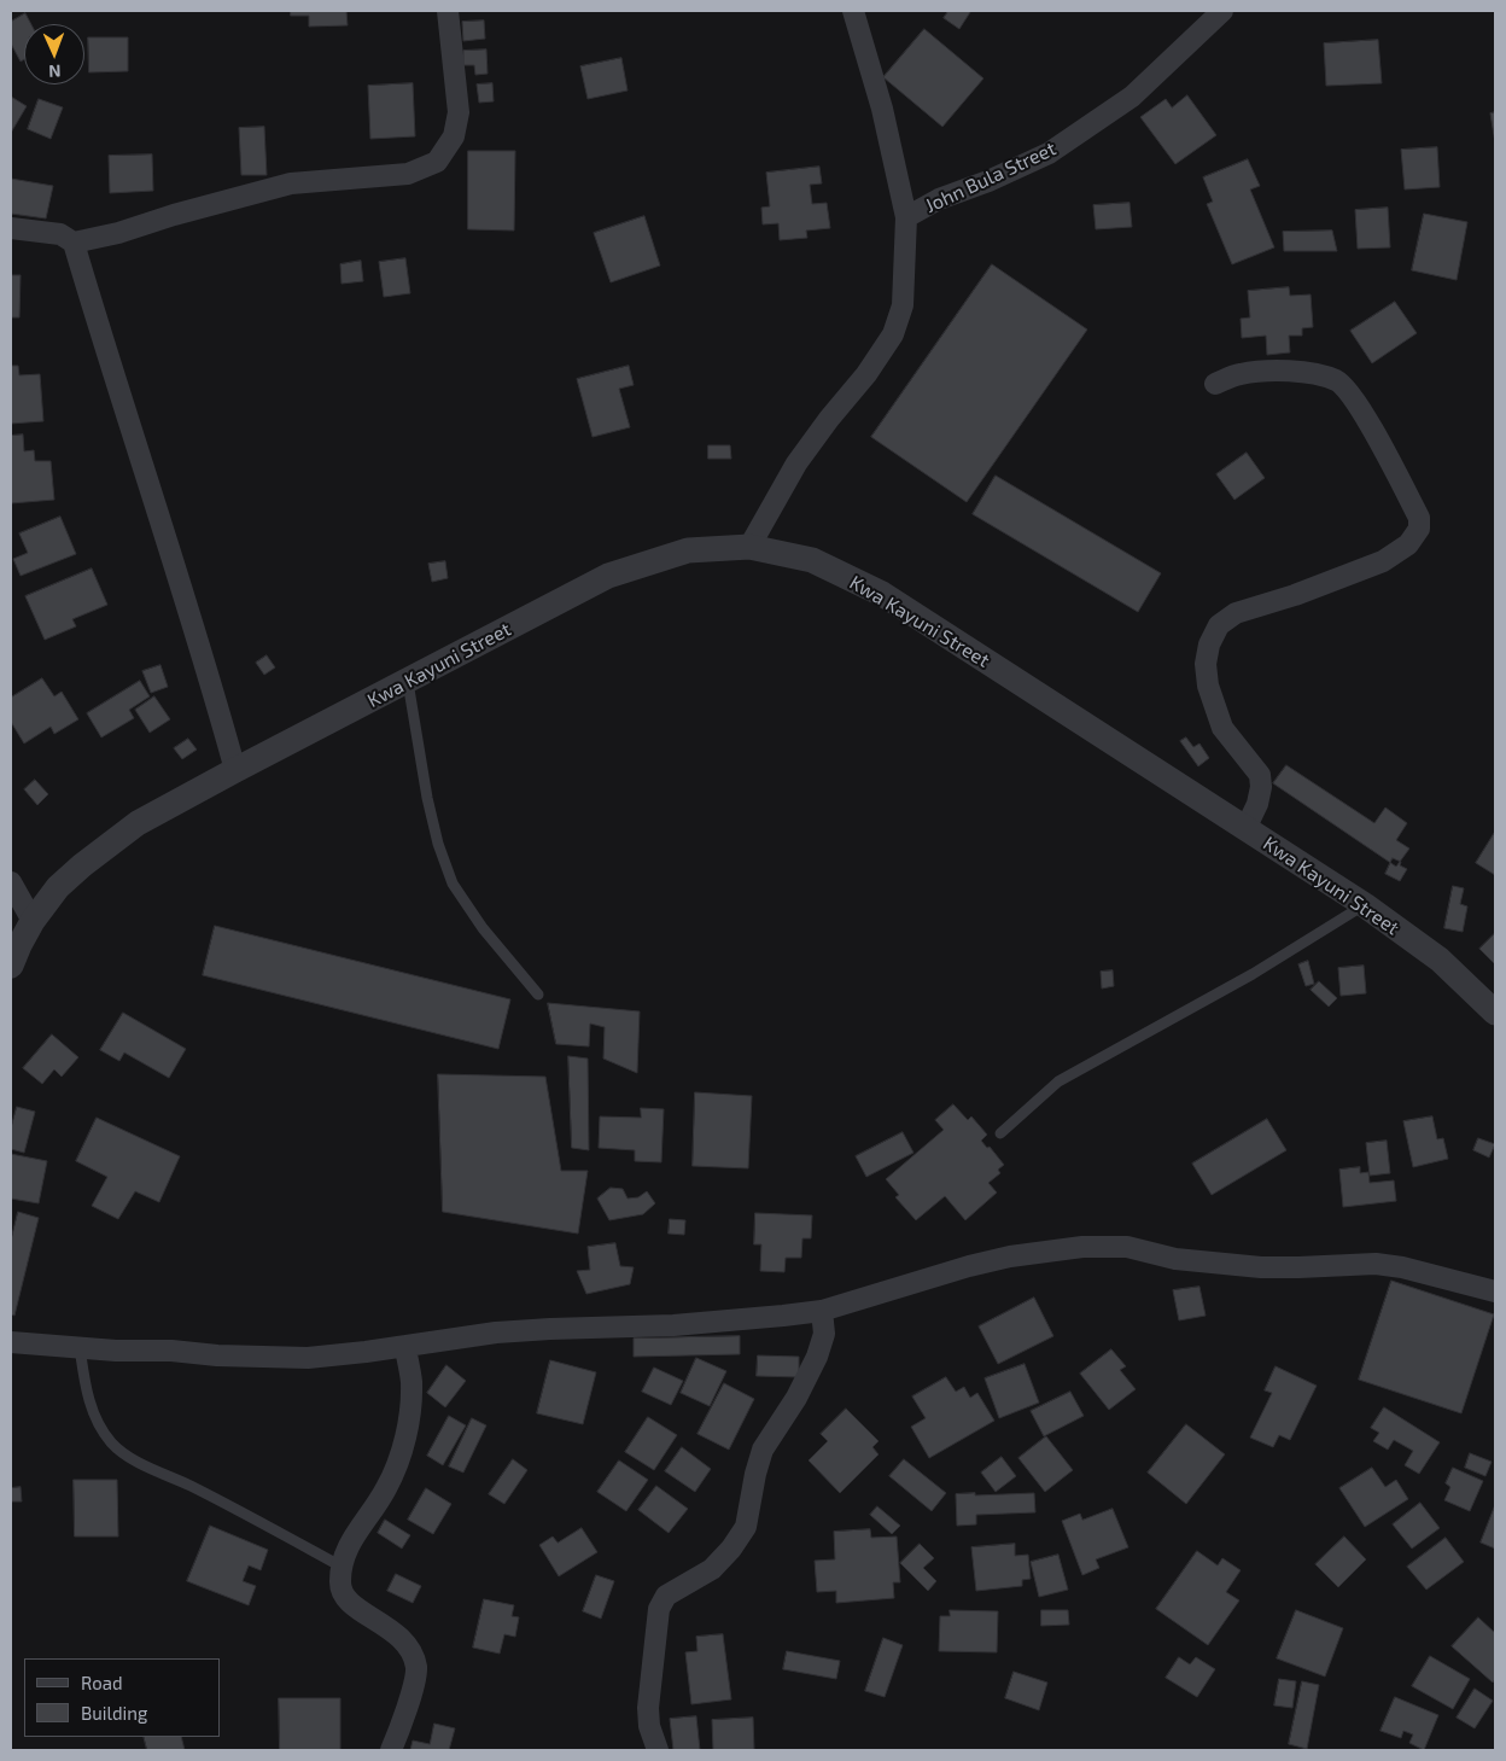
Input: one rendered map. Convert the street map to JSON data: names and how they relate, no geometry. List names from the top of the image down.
{
  "streets": {
    "street": ["John Bula Street", "Kwa Kayuni Street"]
  },
  "crossings": [
    ["John Bula Street", "Kwa Kayuni Street"]
  ],
  "legend": ["Road", "Building"],
  "north": "bottom"
}
